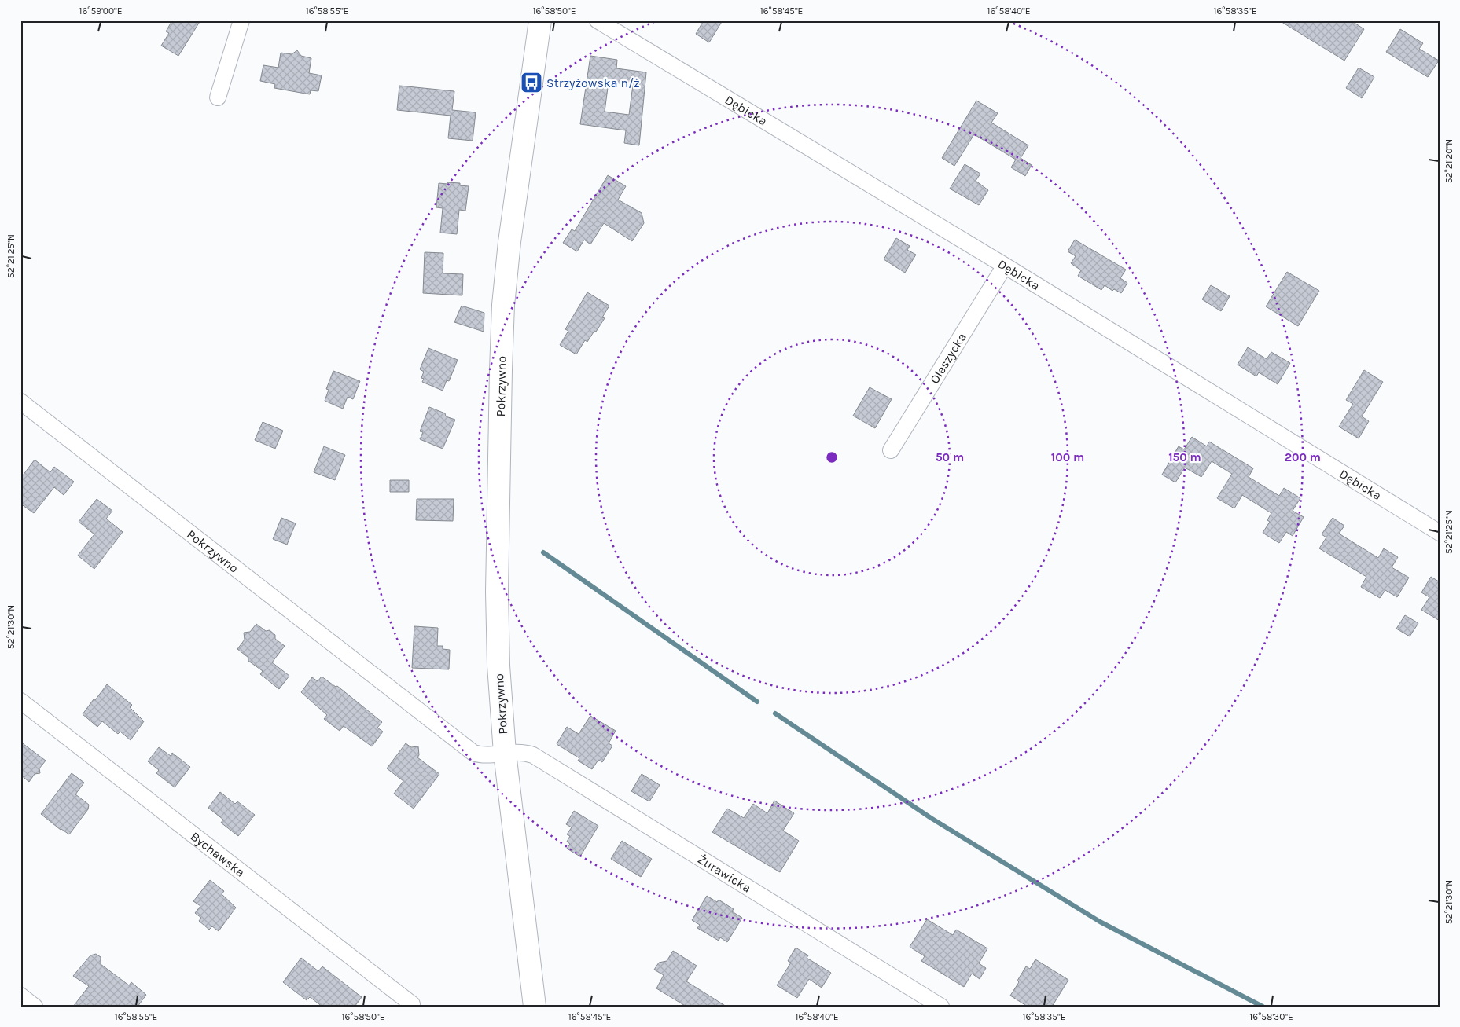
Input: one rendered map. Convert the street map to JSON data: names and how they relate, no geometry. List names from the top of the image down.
{
  "streets": {
    "street": [
      "Dębicka",
      "Oleszycka",
      "Pokrzywno",
      "Bychawska",
      "Żurawicka"
    ]
  },
  "crossings": [
    ["Dębicka", "Oleszycka"],
    ["Pokrzywno", "Żurawicka"]
  ],
  "places": {
    "bus stop": ["Strzyżowska n/ż"]
  },
  "coordinates": [
    "16°59'00\"E",
    "16°58'55\"E",
    "16°58'50\"E",
    "16°58'45\"E",
    "16°58'40\"E",
    "16°58'35\"E",
    "52°21'20\"N",
    "52°21'25\"N",
    "52°21'30\"N",
    "16°58'30\"E"
  ],
  "rings": [
    "50 m",
    "100 m",
    "150 m",
    "200 m"
  ]
}
